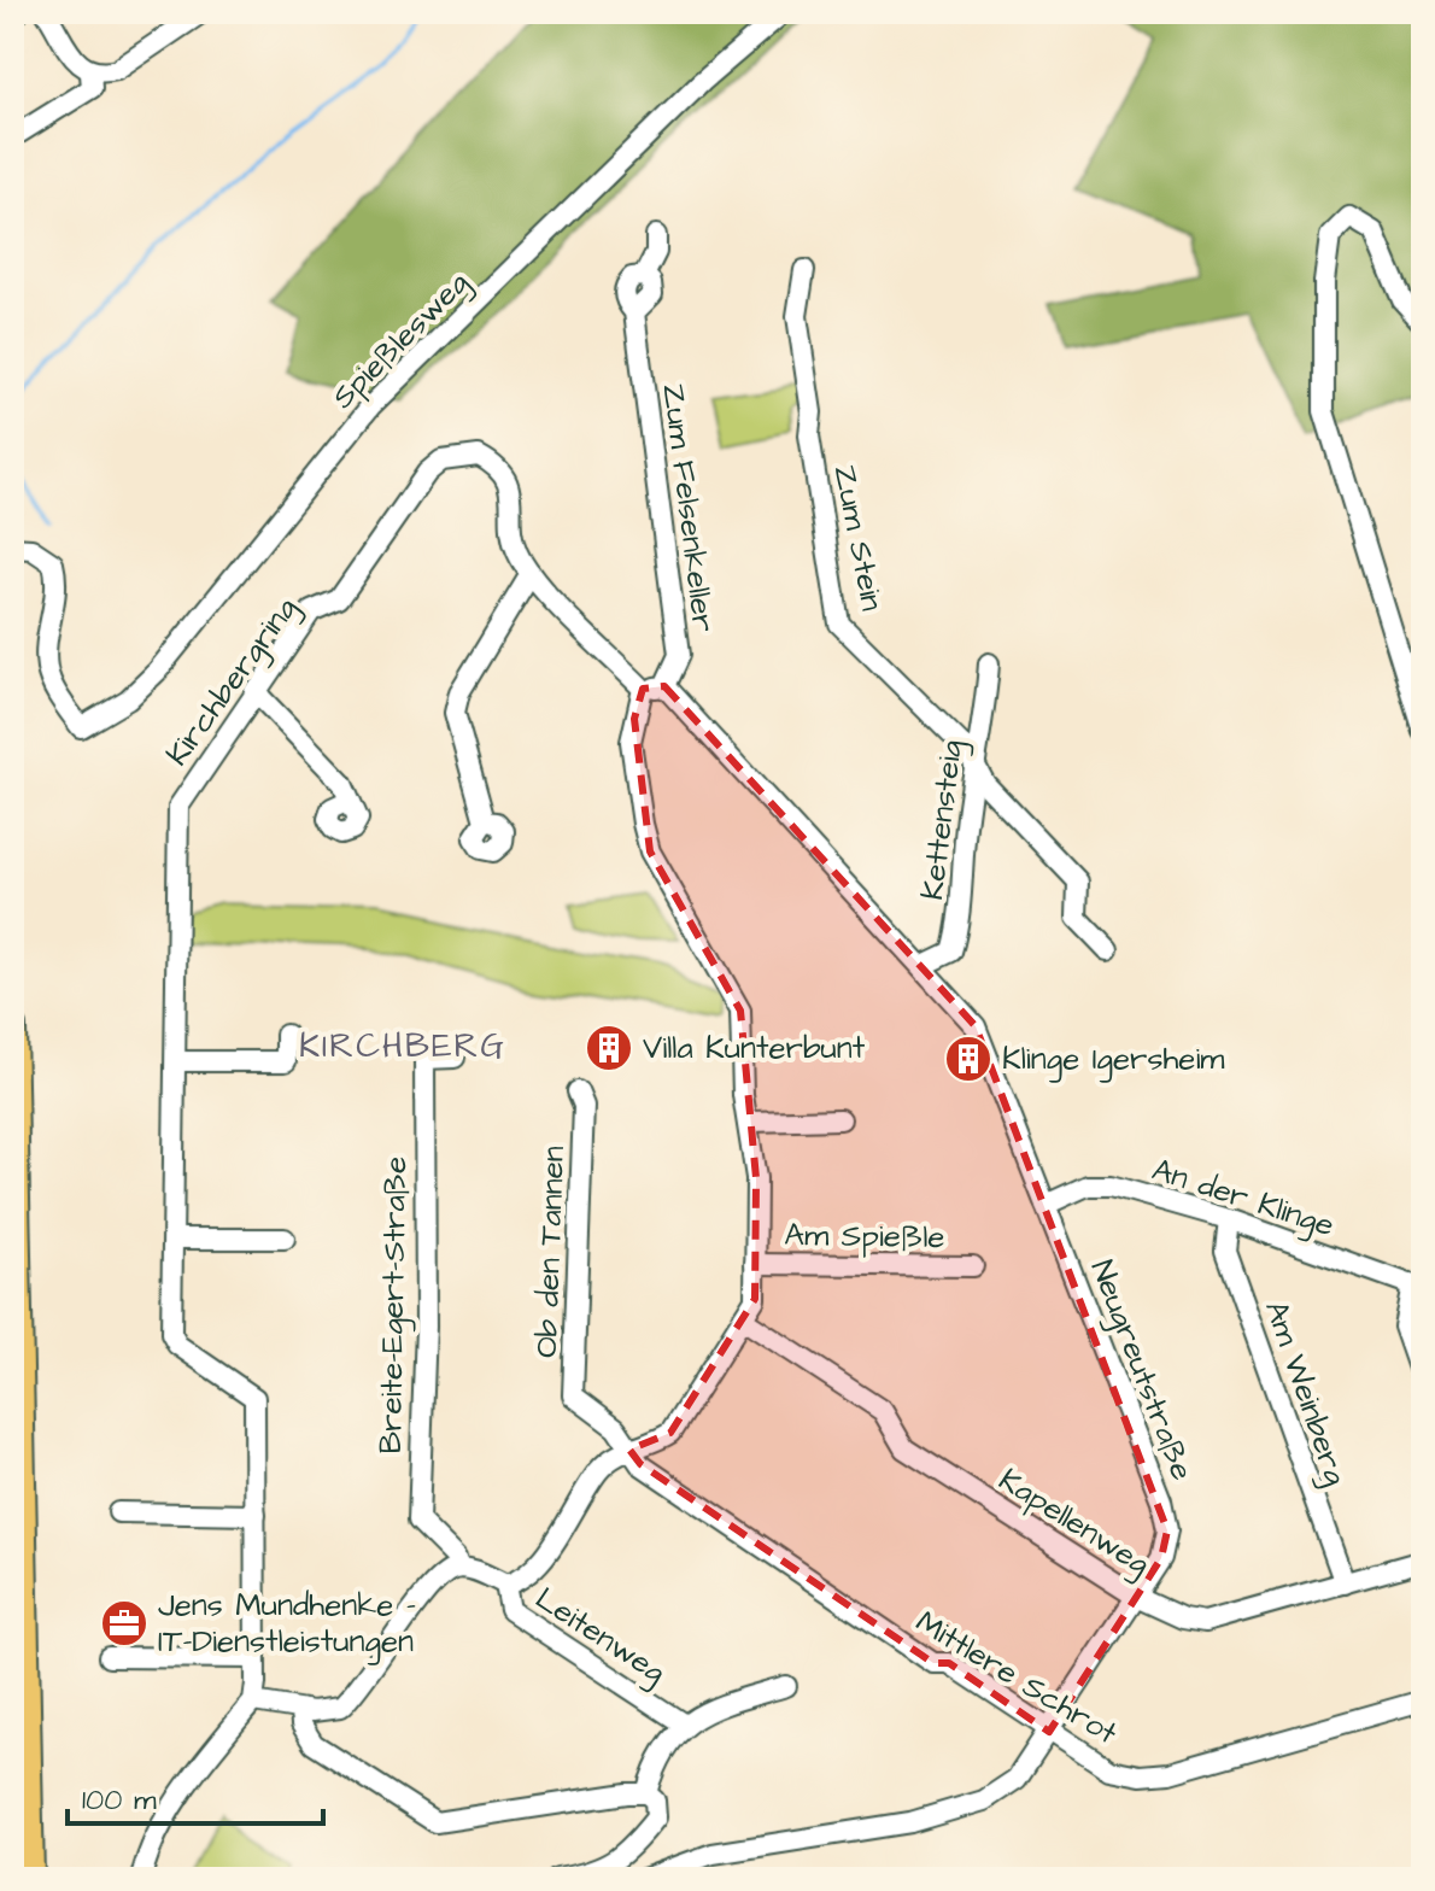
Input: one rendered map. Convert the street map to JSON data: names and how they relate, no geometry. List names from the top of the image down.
{
  "streets": {
    "street": [
      "Spießlesweg",
      "Zum Felsenkeller",
      "Zum Stein",
      "Kirchbergring",
      "Kettensteig",
      "An der Klinge",
      "Am Spießle",
      "Ob den Tannen",
      "Breite-Egert-Straße",
      "Neugreutstraße",
      "Am Weinberg",
      "Kapellenweg",
      "Leitenweg",
      "Mittlere Schrot"
    ]
  },
  "crossings": [
    ["Zum Felsenkeller", "Neugreutstraße"],
    ["Zum Stein", "Kettensteig"],
    ["Kettensteig", "Neugreutstraße"],
    ["An der Klinge", "Neugreutstraße"],
    ["An der Klinge", "Am Weinberg"],
    ["Ob den Tannen", "Mittlere Schrot"],
    ["Neugreutstraße", "Kapellenweg"],
    ["Neugreutstraße", "Mittlere Schrot"],
    ["Am Weinberg", "Kapellenweg"]
  ],
  "districts": ["KIRCHBERG"],
  "places": {
    "building": ["Villa Kunterbunt", "Klinge Igersheim"],
    "office": ["Jens Mundhenke - IT-Dienstleistungen"]
  },
  "scale_bar": "100 m"
}
